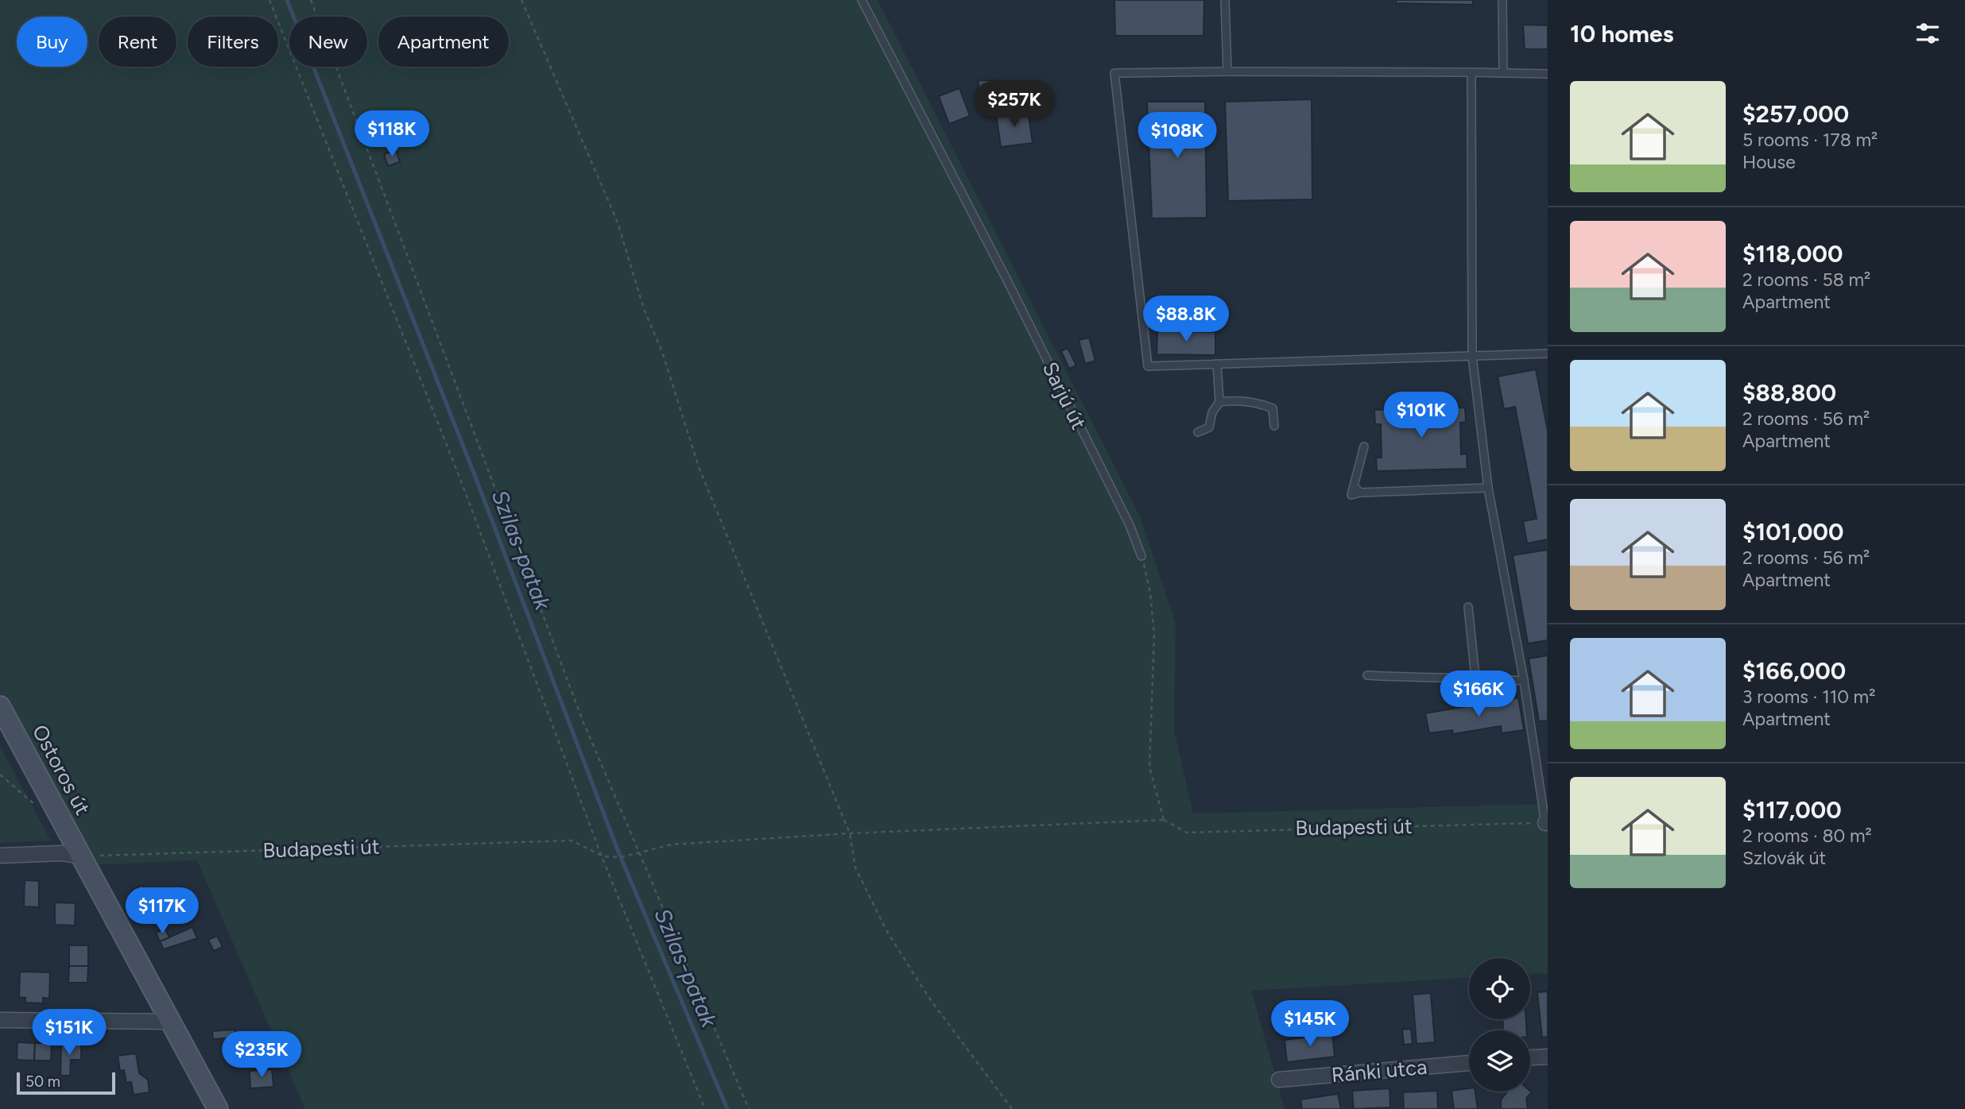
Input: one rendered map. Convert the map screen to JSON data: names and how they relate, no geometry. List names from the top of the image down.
{
  "streets": {
    "main road": ["Ostoros út"],
    "street": ["Ránki utca"],
    "lane": ["Sarjú út"],
    "path": ["Budapesti út"]
  },
  "crossings": [
    ["Ostoros út", "Budapesti út"]
  ],
  "water": ["Szilas-patak"],
  "scale_bar": "50 m",
  "page": {
    "heading": "10 homes",
    "chip": [
      "Buy",
      "Rent",
      "Filters",
      "New",
      "Apartment"
    ],
    "list": [
      {
        "name": "$257,000",
        "note": "5 rooms · 178 m² · House"
      },
      {
        "name": "$118,000",
        "note": "2 rooms · 58 m² · Apartment"
      },
      {
        "name": "$88,800",
        "note": "2 rooms · 56 m² · Apartment"
      },
      {
        "name": "$101,000",
        "note": "2 rooms · 56 m² · Apartment"
      },
      {
        "name": "$166,000",
        "note": "3 rooms · 110 m² · Apartment"
      },
      {
        "name": "$117,000",
        "note": "2 rooms · 80 m² · Szlovák út"
      }
    ],
    "price": [
      "$257K",
      "$118K",
      "$108K",
      "$88.8K",
      "$101K",
      "$166K",
      "$117K",
      "$145K",
      "$151K",
      "$235K"
    ],
    "scale": "50 m"
  }
}
